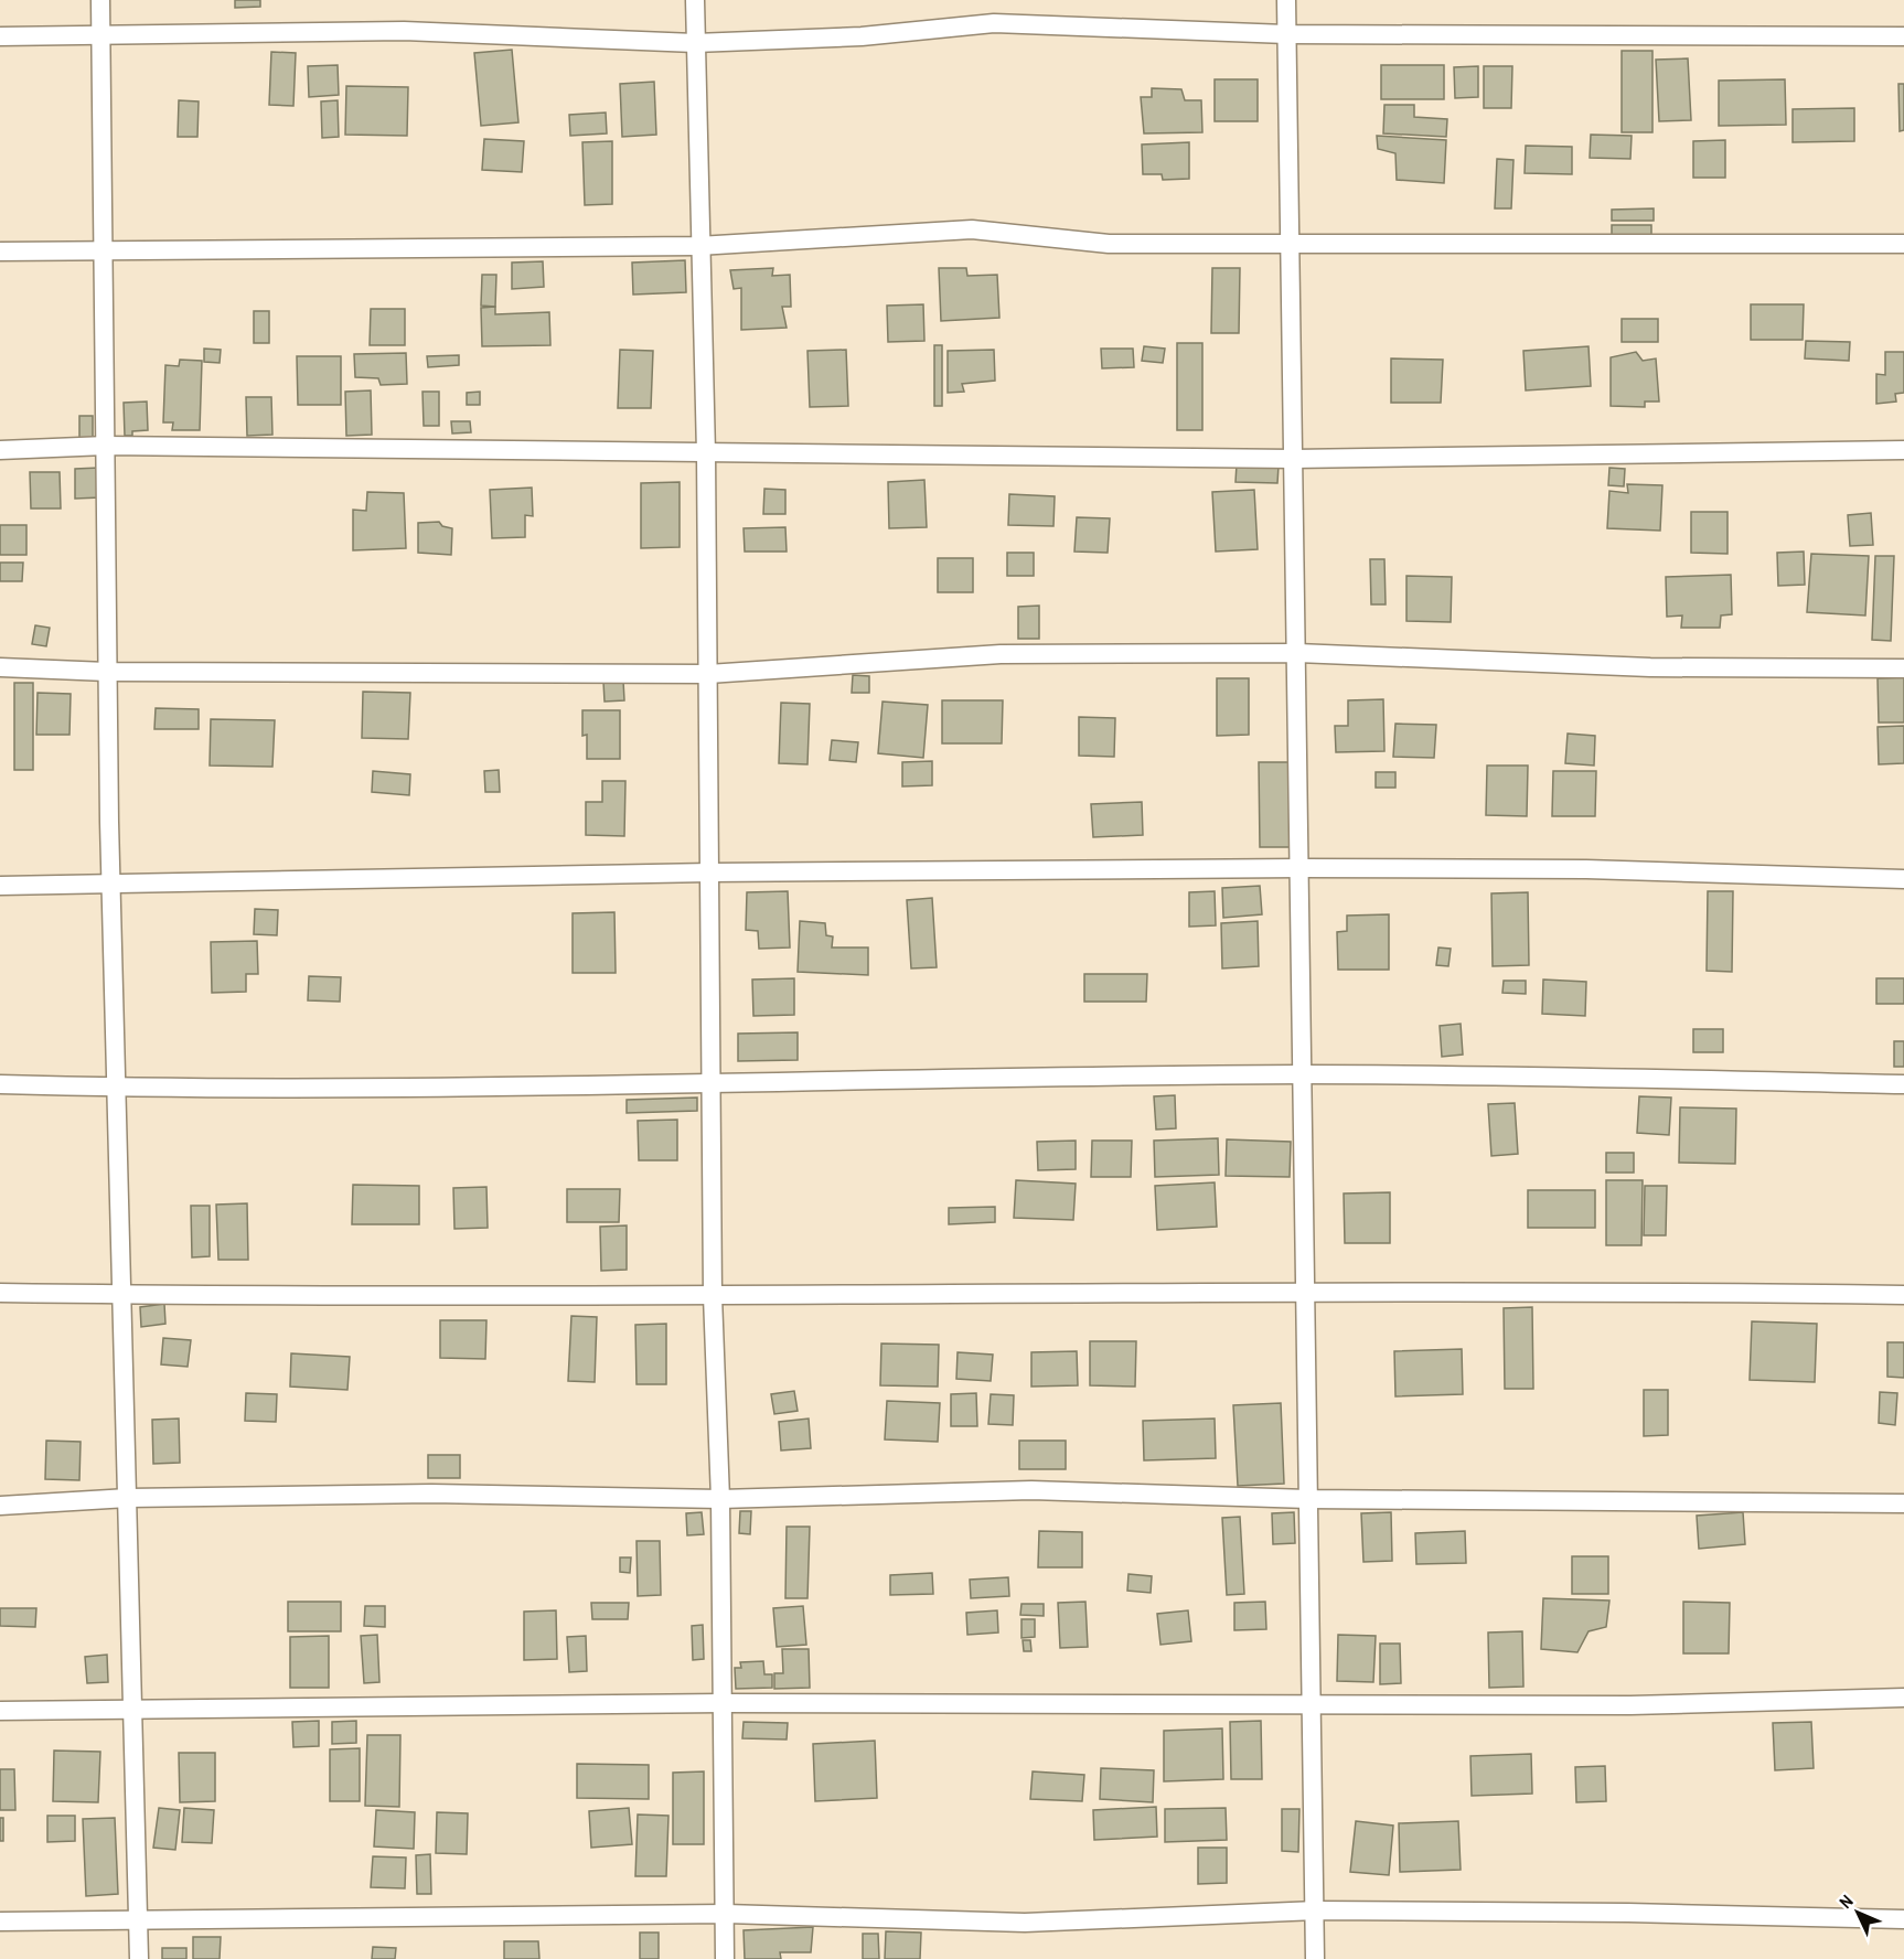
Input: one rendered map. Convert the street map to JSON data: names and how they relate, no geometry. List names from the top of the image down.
{
  "north": "top left"
}
